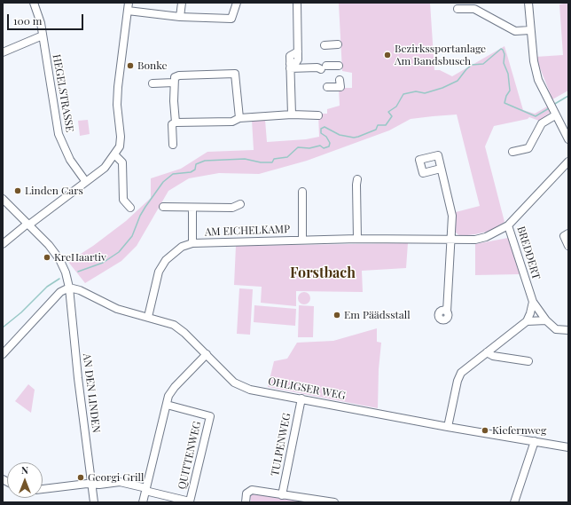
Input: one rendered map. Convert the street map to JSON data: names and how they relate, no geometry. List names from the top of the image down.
{
  "streets": {
    "street": [
      "HEGELSTRASSE",
      "AM EICHELKAMP",
      "BREDDERT",
      "OHLIGSER WEG",
      "AN DEN LINDEN",
      "TULPENWEG",
      "QUITTENWEG"
    ]
  },
  "crossings": [
    ["AM EICHELKAMP", "BREDDERT"],
    ["AM EICHELKAMP", "OHLIGSER WEG"],
    ["OHLIGSER WEG", "AN DEN LINDEN"],
    ["OHLIGSER WEG", "TULPENWEG"],
    ["AN DEN LINDEN", "QUITTENWEG"]
  ],
  "districts": ["Forstbach"],
  "places": [
    "Bezirkssportanlage Am Bandsbusch",
    "Bonke",
    "Linden Cars",
    "KreHaartiv",
    "Em Päädsstall",
    "Kiefernweg",
    "Georgi Grill"
  ],
  "scale_bar": "100 m",
  "north": "top"
}
